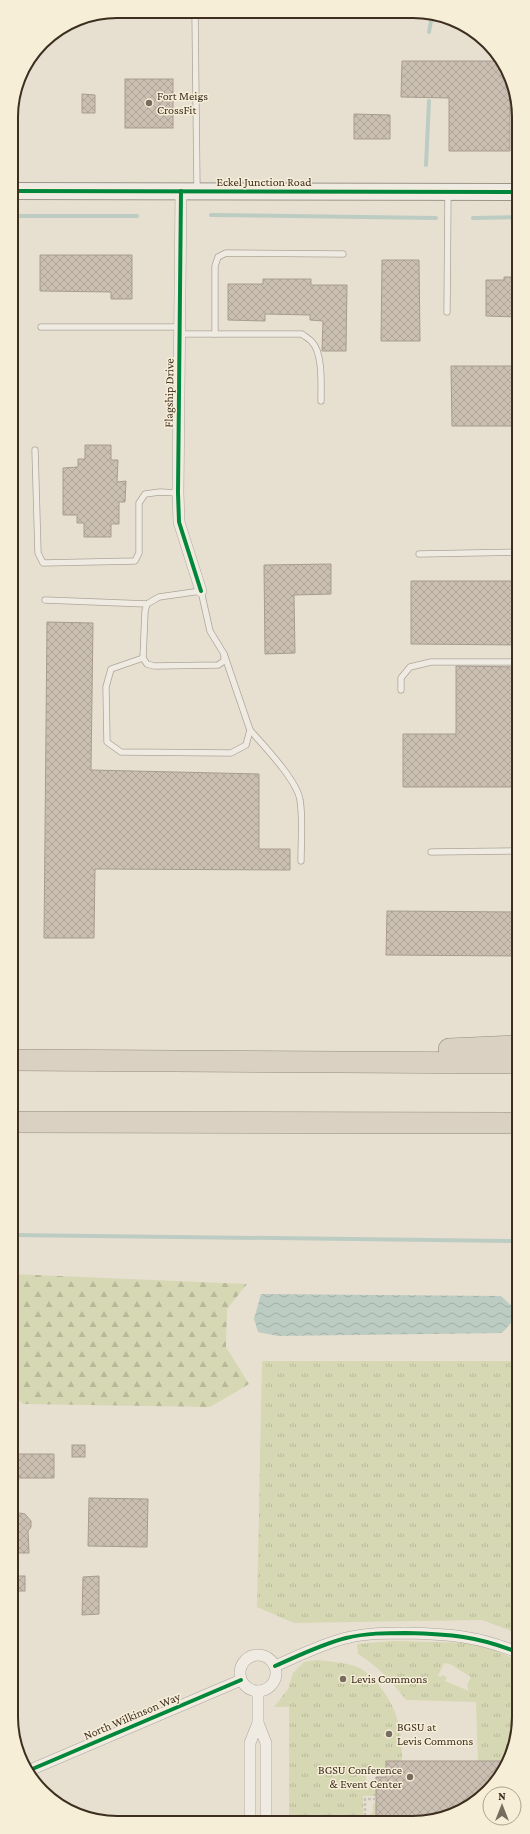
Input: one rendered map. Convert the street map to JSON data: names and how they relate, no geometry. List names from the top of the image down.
{
  "streets": {
    "street": ["Eckel Junction Road", "Flagship Drive", "North Wilkinson Way"]
  },
  "crossings": [
    ["Eckel Junction Road", "Flagship Drive"]
  ],
  "places": [
    "Fort Meigs CrossFit",
    "Levis Commons",
    "BGSU at Levis Commons",
    "BGSU Conference & Event Center"
  ],
  "north": "top"
}
